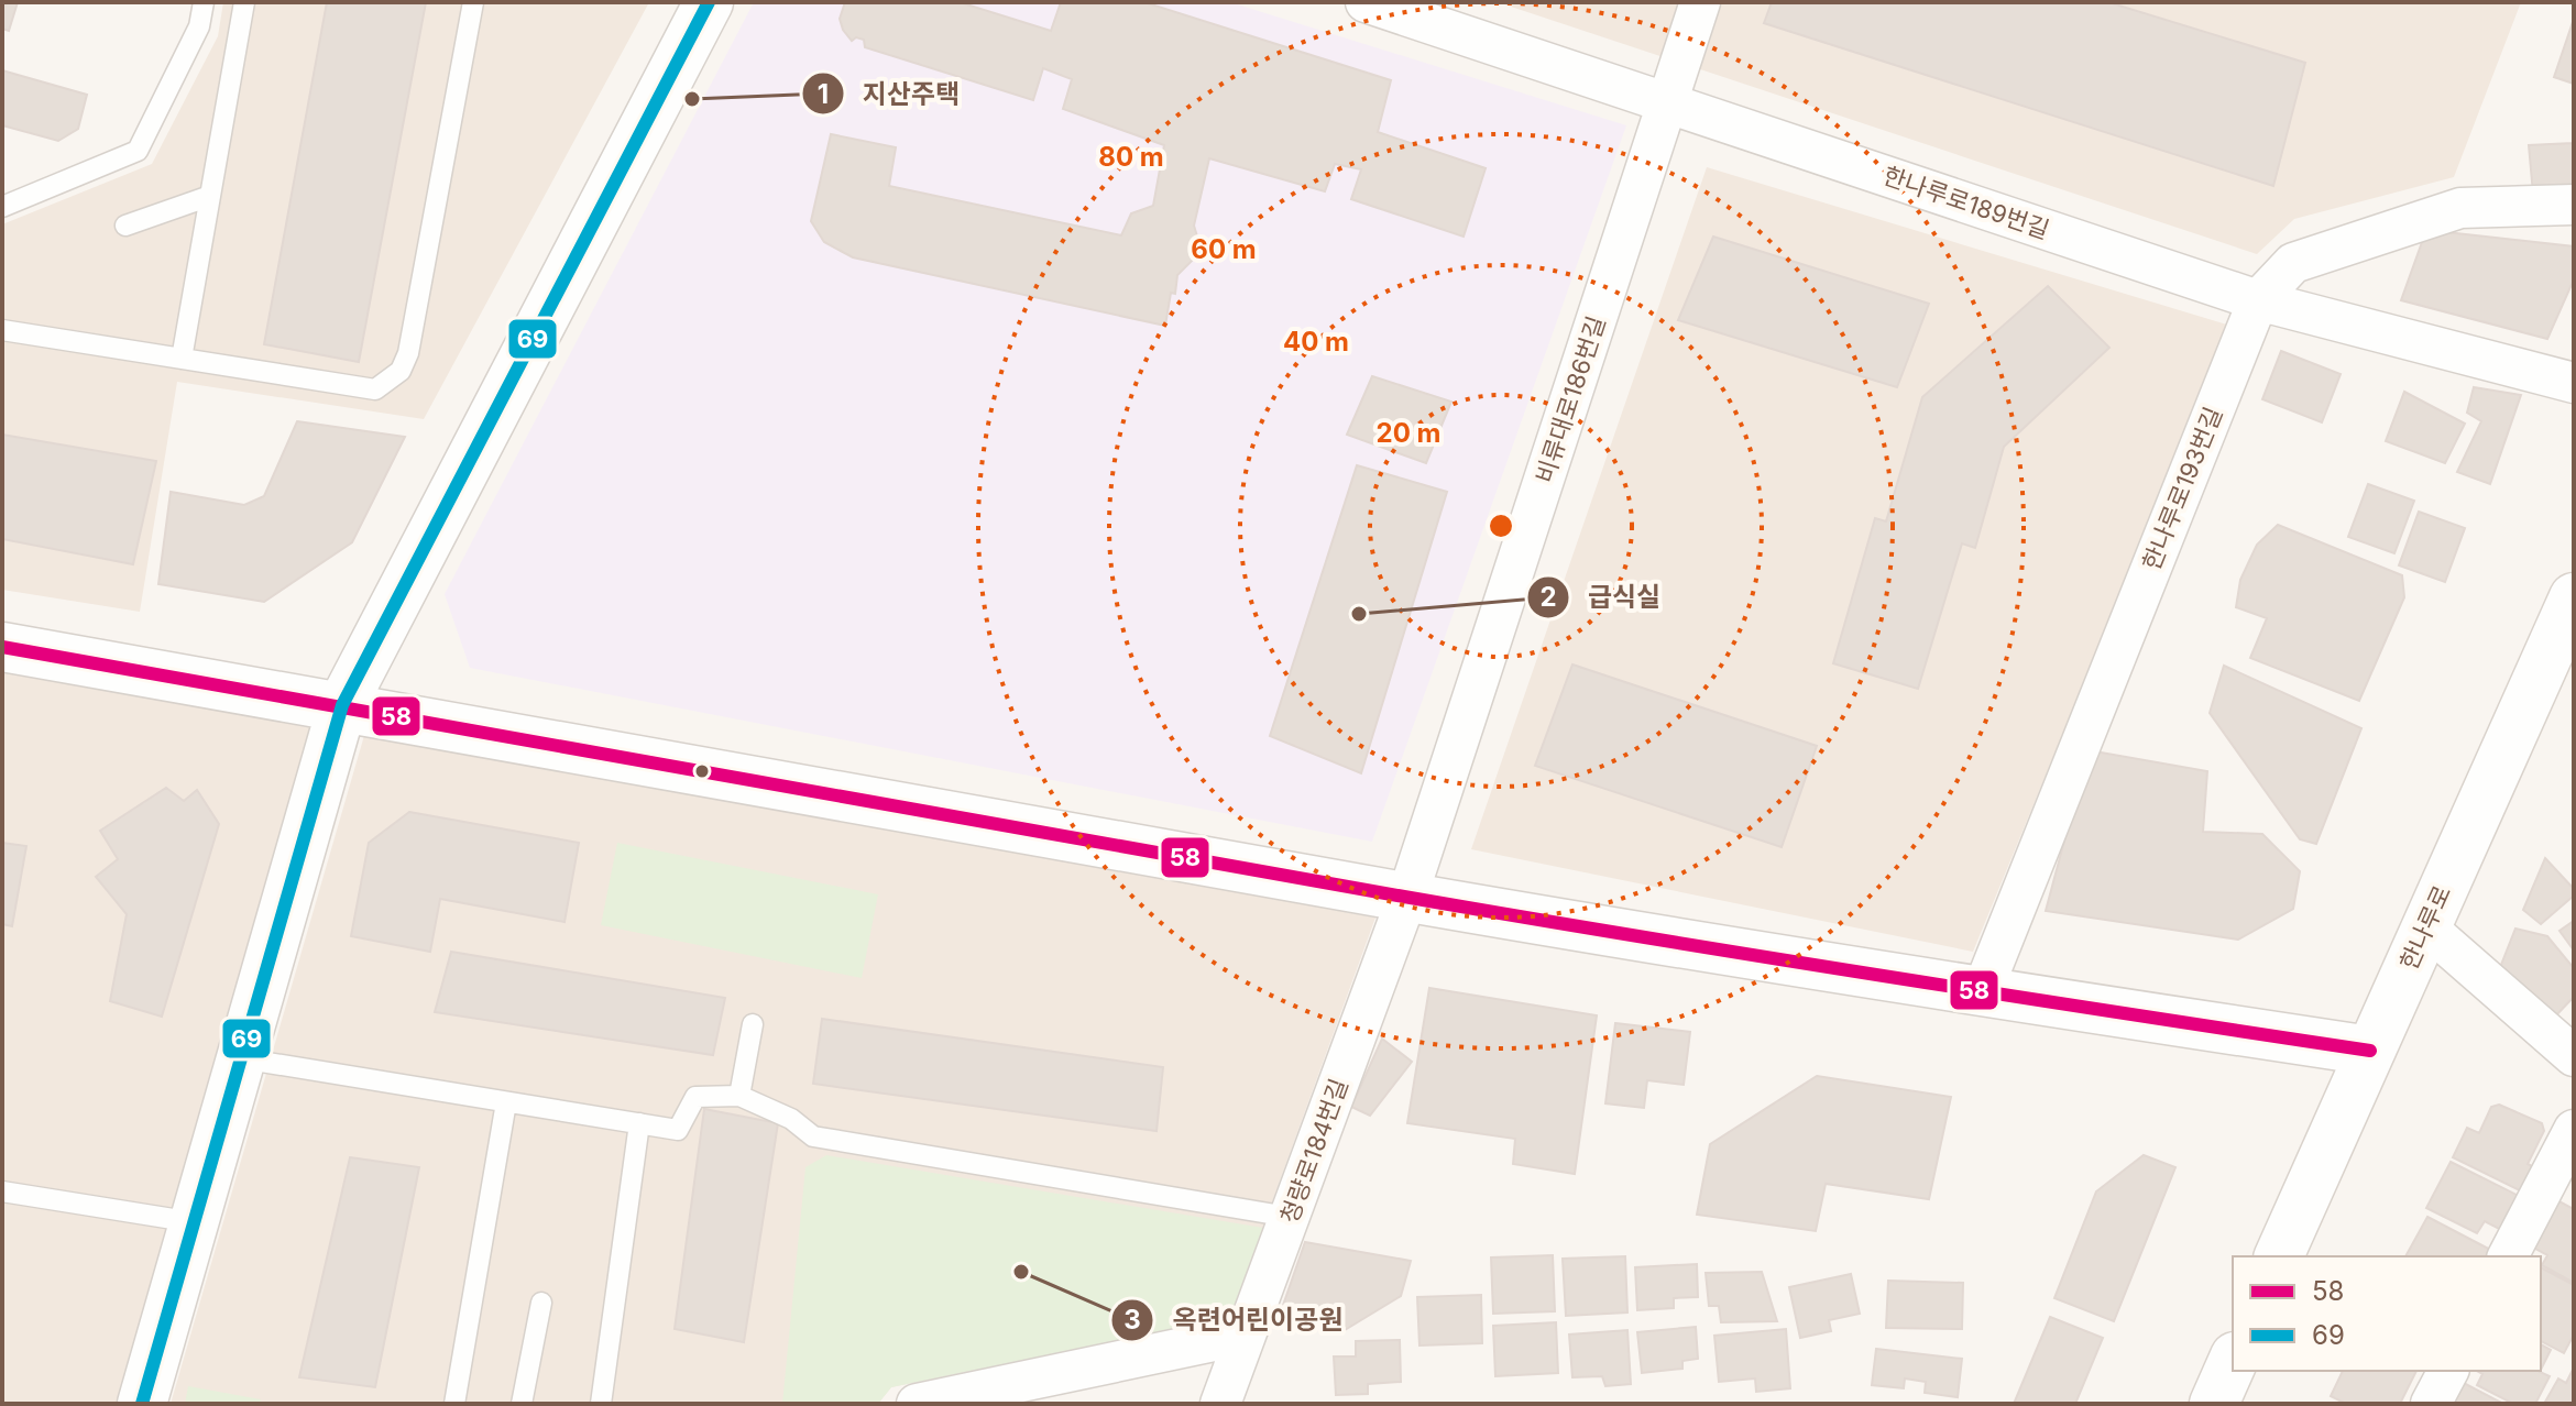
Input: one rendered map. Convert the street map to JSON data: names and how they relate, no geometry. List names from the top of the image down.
{
  "streets": {
    "street": [
      "한나루로189번길",
      "비류대로186번길",
      "한나루로193번길",
      "한나루로",
      "청량로184번길"
    ]
  },
  "crossings": [
    ["한나루로189번길", "비류대로186번길"],
    ["한나루로189번길", "한나루로193번길"],
    ["비류대로186번길", "청량로184번길"]
  ],
  "places": ["지산주택", "급식실", "옥련어린이공원"],
  "lines": ["transit line 69", "transit line 58"],
  "legend": ["58", "69"],
  "rings": [
    "80 m",
    "60 m",
    "40 m",
    "20 m"
  ]
}
